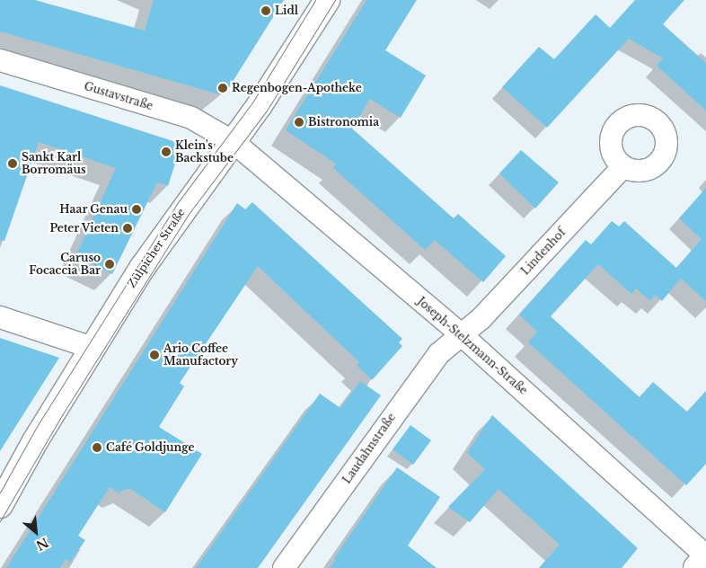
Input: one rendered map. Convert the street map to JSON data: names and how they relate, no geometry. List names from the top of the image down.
{
  "streets": {
    "street": [
      "Gustavstraße",
      "Zülpicher Straße",
      "Lindenhof",
      "Joseph-Stelzmann-Straße",
      "Laudahnstraße"
    ]
  },
  "crossings": [
    ["Gustavstraße", "Zülpicher Straße"],
    ["Gustavstraße", "Joseph-Stelzmann-Straße"],
    ["Zülpicher Straße", "Joseph-Stelzmann-Straße"],
    ["Lindenhof", "Joseph-Stelzmann-Straße"],
    ["Lindenhof", "Laudahnstraße"],
    ["Joseph-Stelzmann-Straße", "Laudahnstraße"]
  ],
  "places": [
    "Lidl",
    "Regenbogen-Apotheke",
    "Bistronomia",
    "Klein's Backstube",
    "Sankt Karl Borromäus",
    "Haar Genau",
    "Peter Vieten",
    "Caruso Focaccia Bar",
    "Ario Coffee Manufactory",
    "Café Goldjunge"
  ],
  "north": "bottom right"
}
